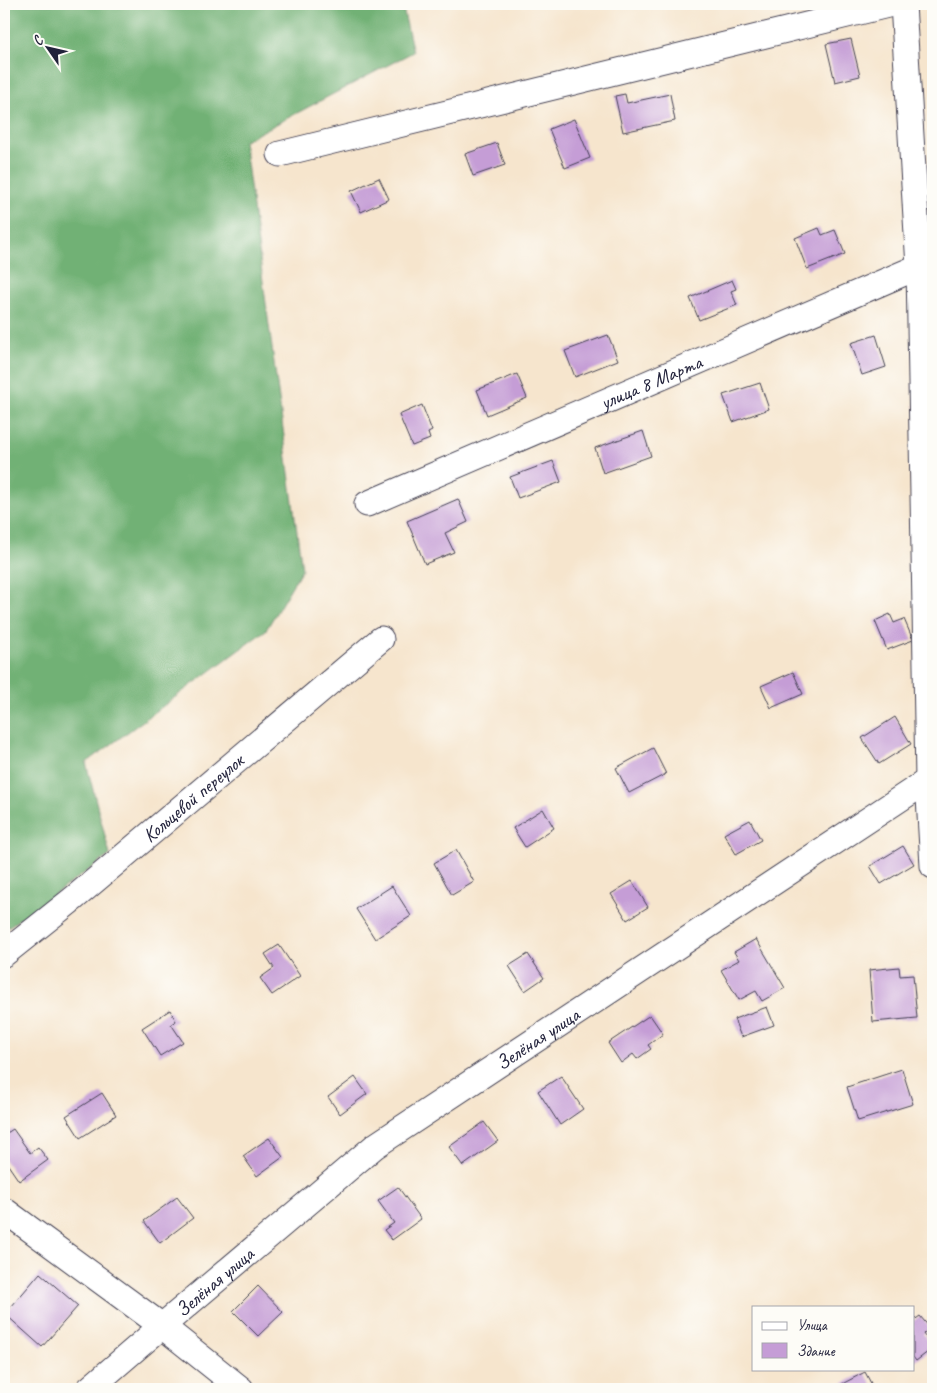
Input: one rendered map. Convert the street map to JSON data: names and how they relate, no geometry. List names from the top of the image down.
{
  "streets": {
    "street": ["улица 8 Марта", "Кольцевой переулок", "Зелёная улица"]
  },
  "legend": ["Улица", "Здание"],
  "north": "top left"
}
